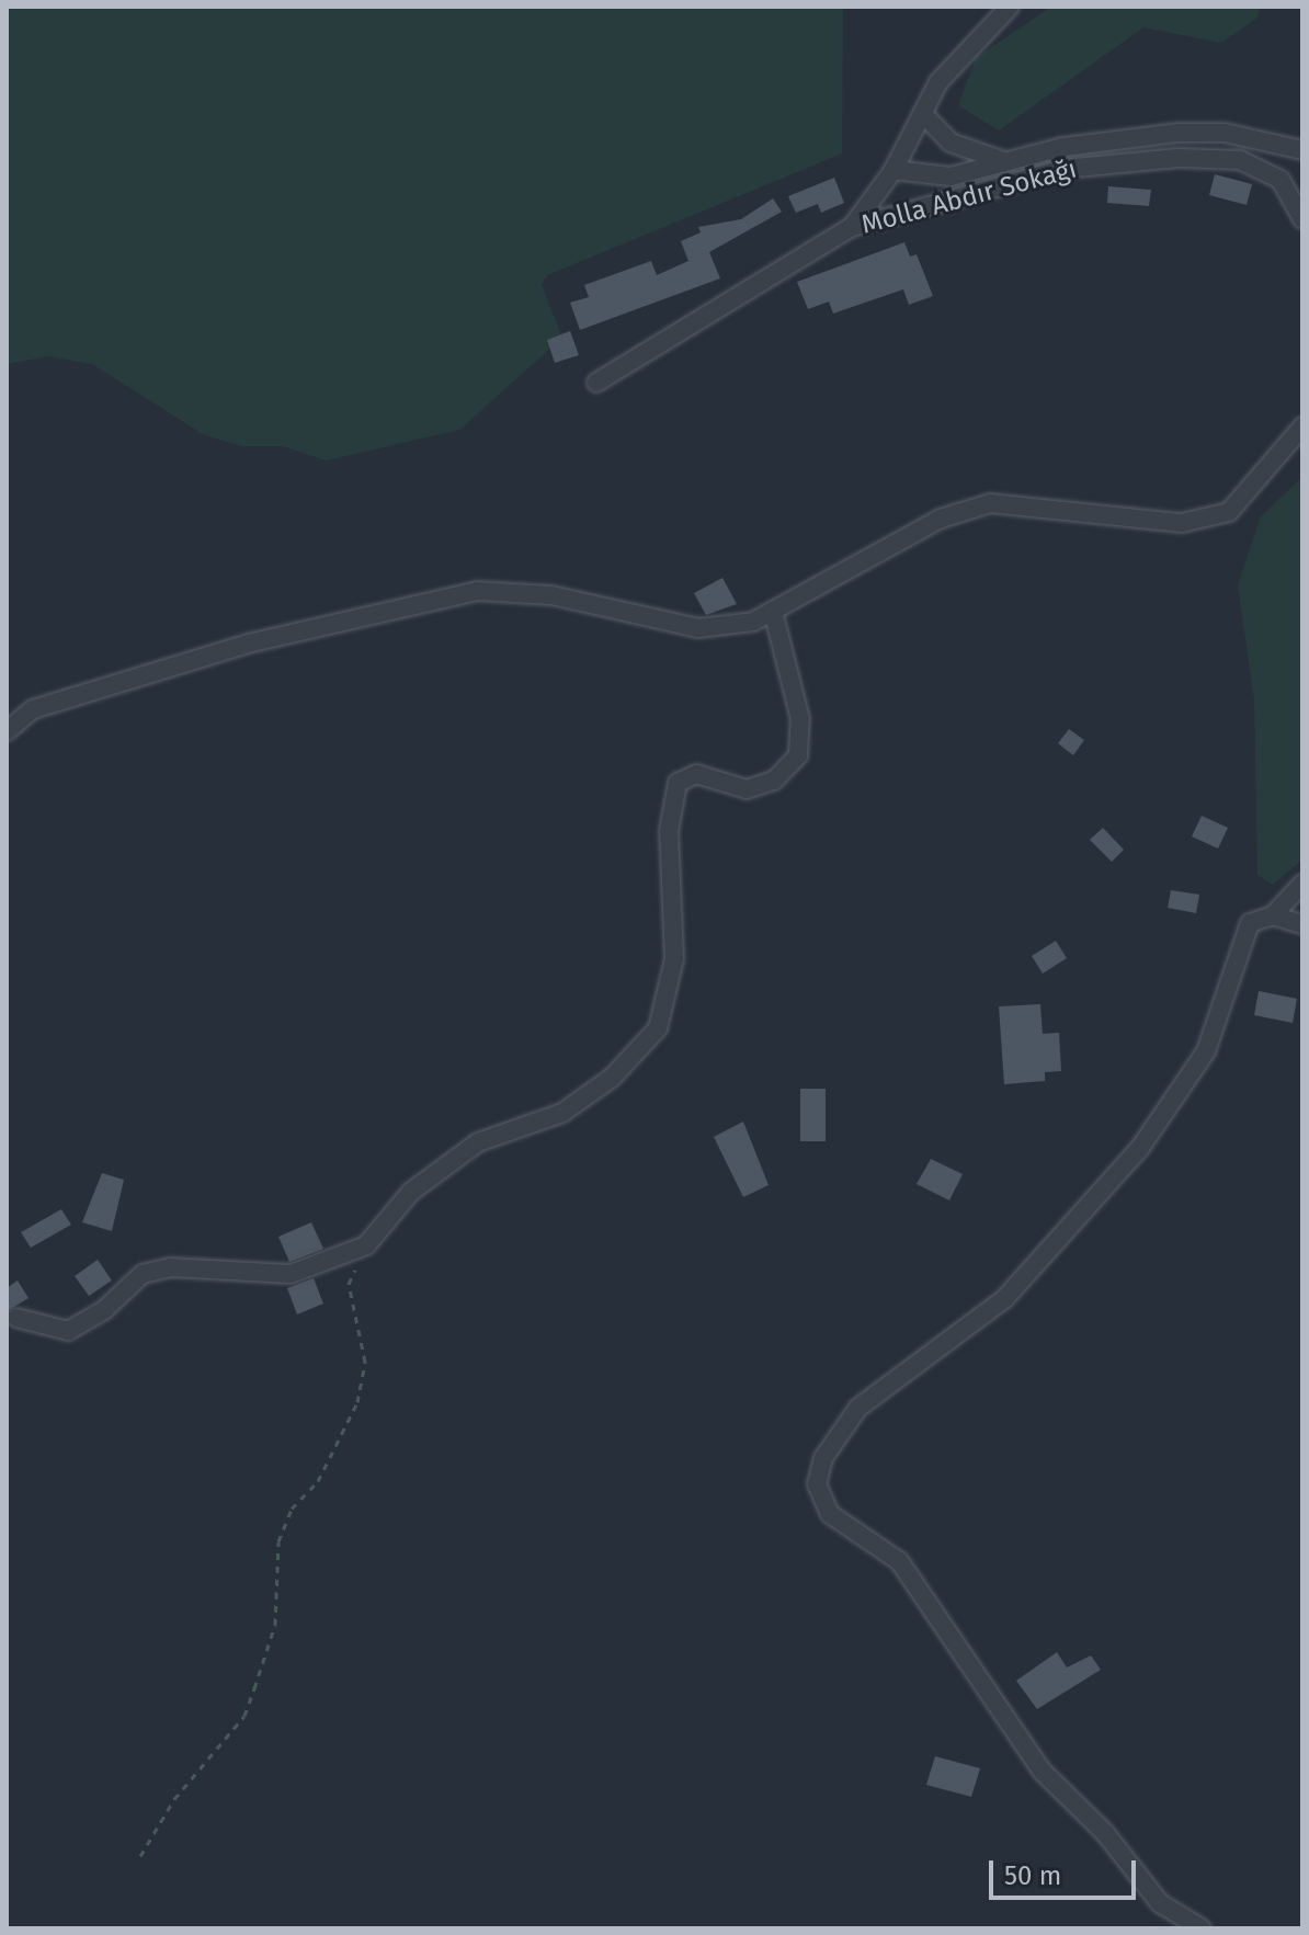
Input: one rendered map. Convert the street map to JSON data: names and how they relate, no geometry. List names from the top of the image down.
{
  "streets": {
    "street": ["Molla Abdır Sokağı"]
  },
  "scale_bar": "50 m"
}
